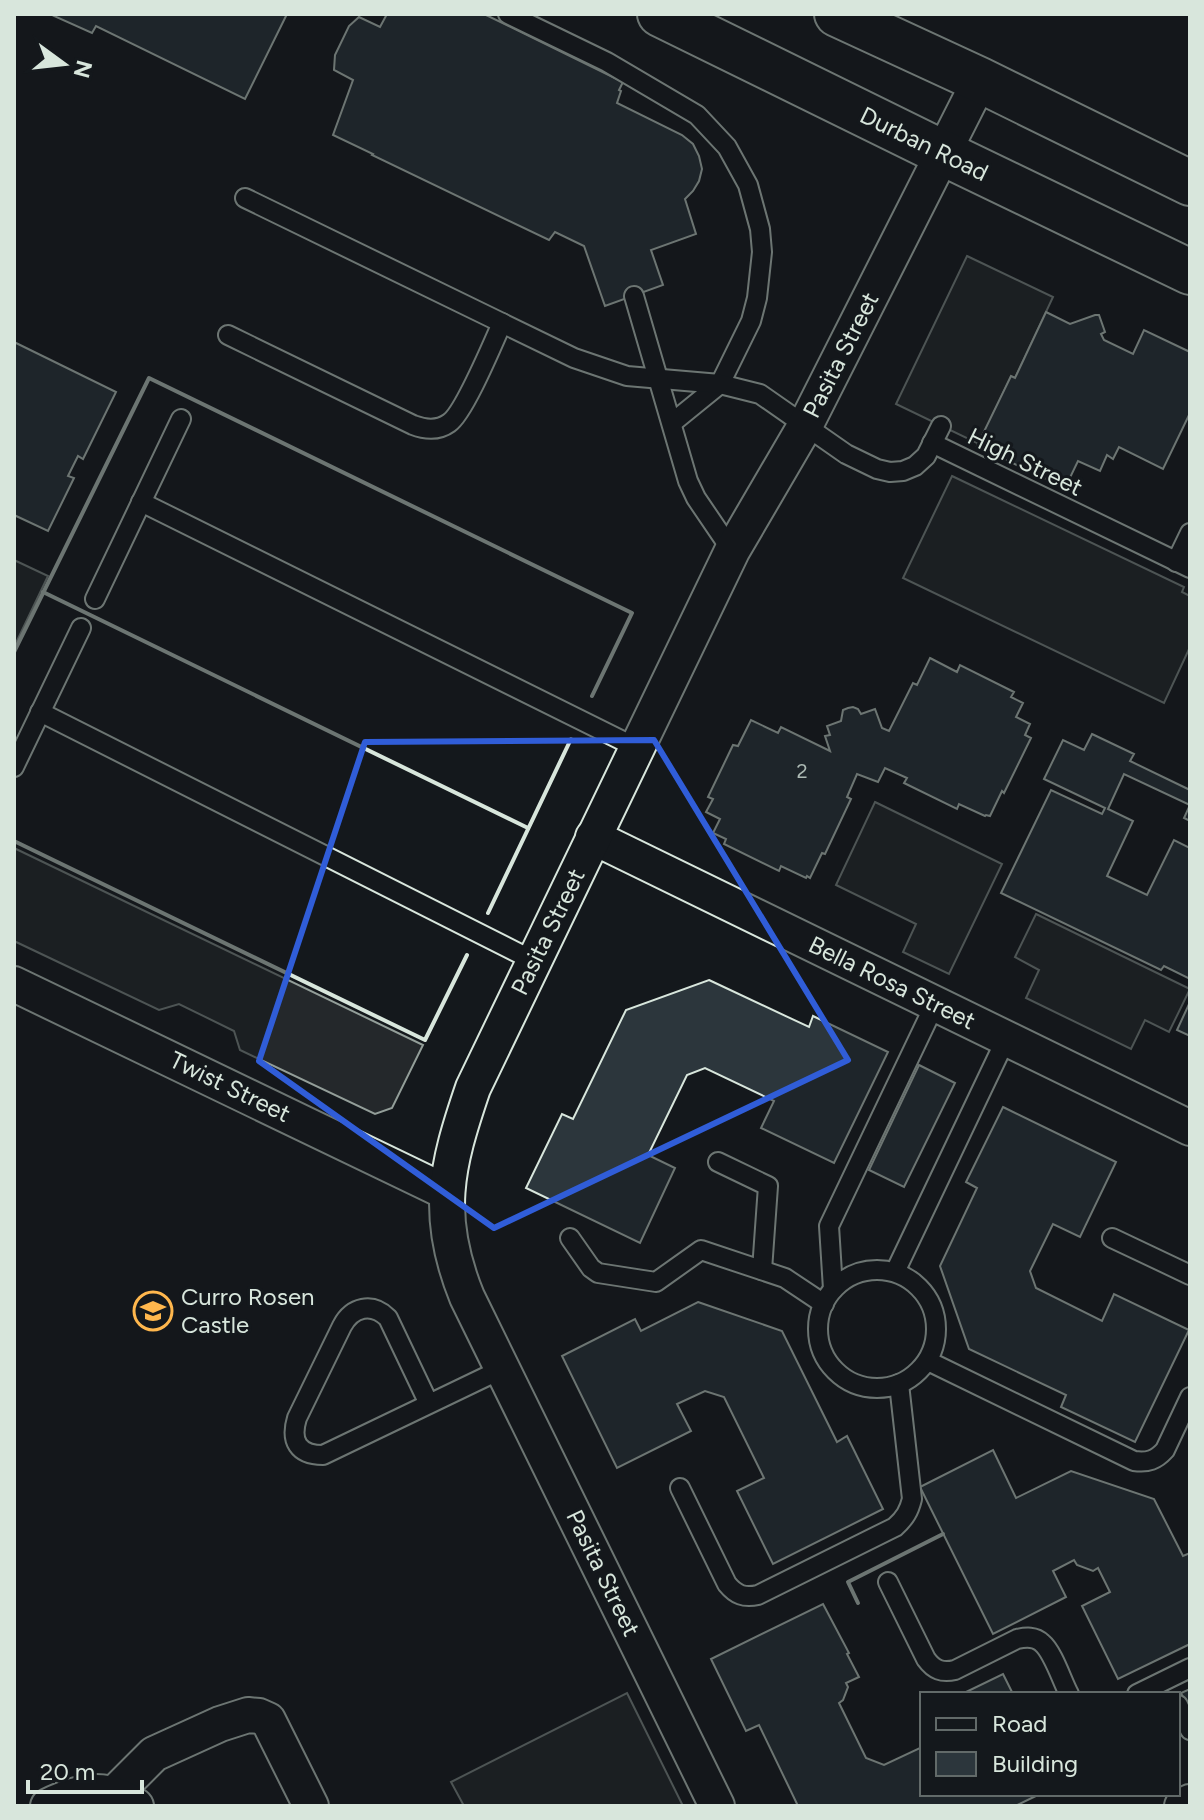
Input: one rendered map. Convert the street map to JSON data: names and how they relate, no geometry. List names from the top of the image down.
{
  "streets": {
    "main road": ["Durban Road"],
    "street": ["Pasita Street", "Bella Rosa Street", "Twist Street"],
    "lane": ["High Street"]
  },
  "crossings": [
    ["Durban Road", "Pasita Street"],
    ["Pasita Street", "High Street"],
    ["Pasita Street", "Bella Rosa Street"],
    ["Pasita Street", "Twist Street"]
  ],
  "places": {
    "school or university": ["Curro Rosen Castle"]
  },
  "house_numbers": ["2"],
  "legend": ["Road", "Building"],
  "scale_bar": "20 m",
  "north": "right"
}
